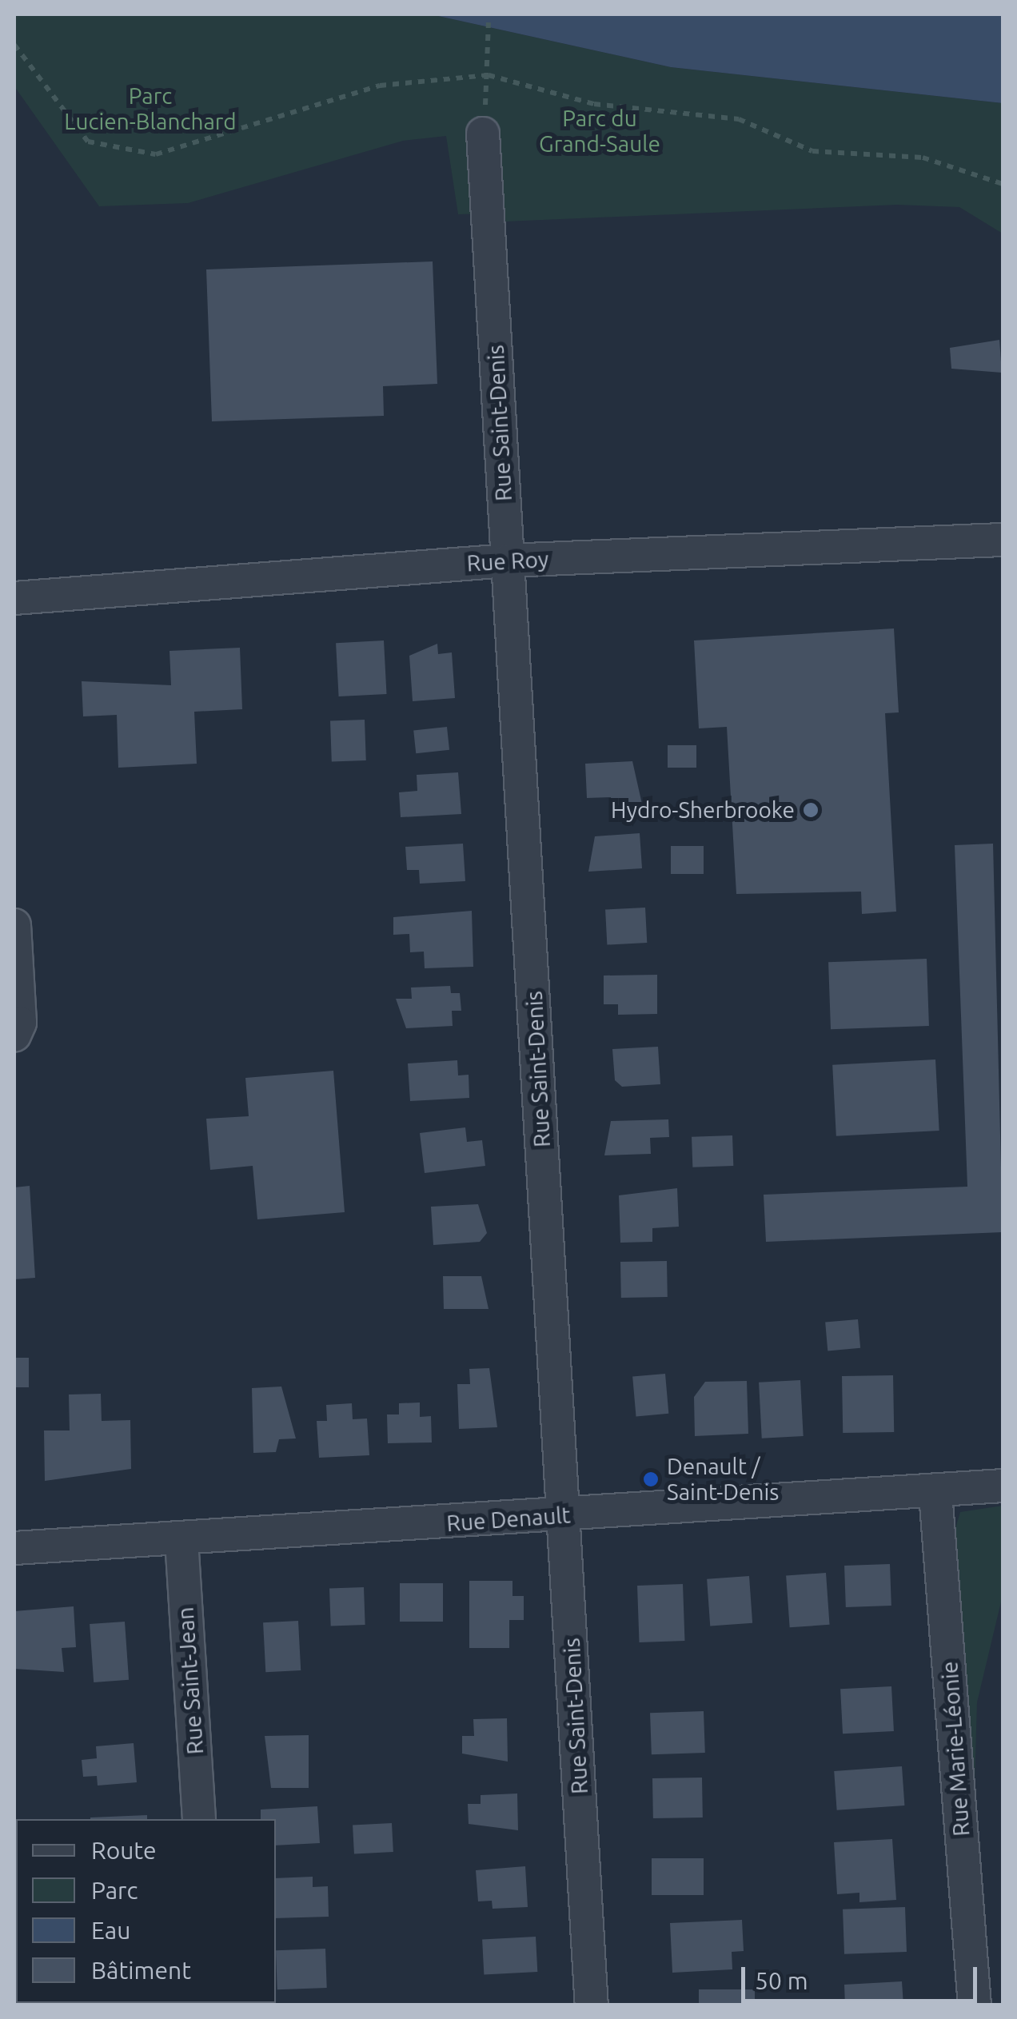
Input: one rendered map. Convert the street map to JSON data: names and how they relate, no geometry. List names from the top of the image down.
{
  "streets": {
    "street": [
      "Rue Saint-Denis",
      "Rue Roy",
      "Rue Denault",
      "Rue Saint-Jean",
      "Rue Marie-Léonie"
    ]
  },
  "crossings": [
    ["Rue Saint-Denis", "Rue Roy"],
    ["Rue Saint-Denis", "Rue Denault"],
    ["Rue Denault", "Rue Saint-Jean"],
    ["Rue Denault", "Rue Marie-Léonie"]
  ],
  "parks": ["Parc Lucien-Blanchard", "Parc du Grand-Saule"],
  "places": ["Hydro-Sherbrooke", "Denault / Saint-Denis"],
  "legend": [
    "Route",
    "Parc",
    "Eau",
    "Bâtiment"
  ],
  "scale_bar": "50 m"
}
